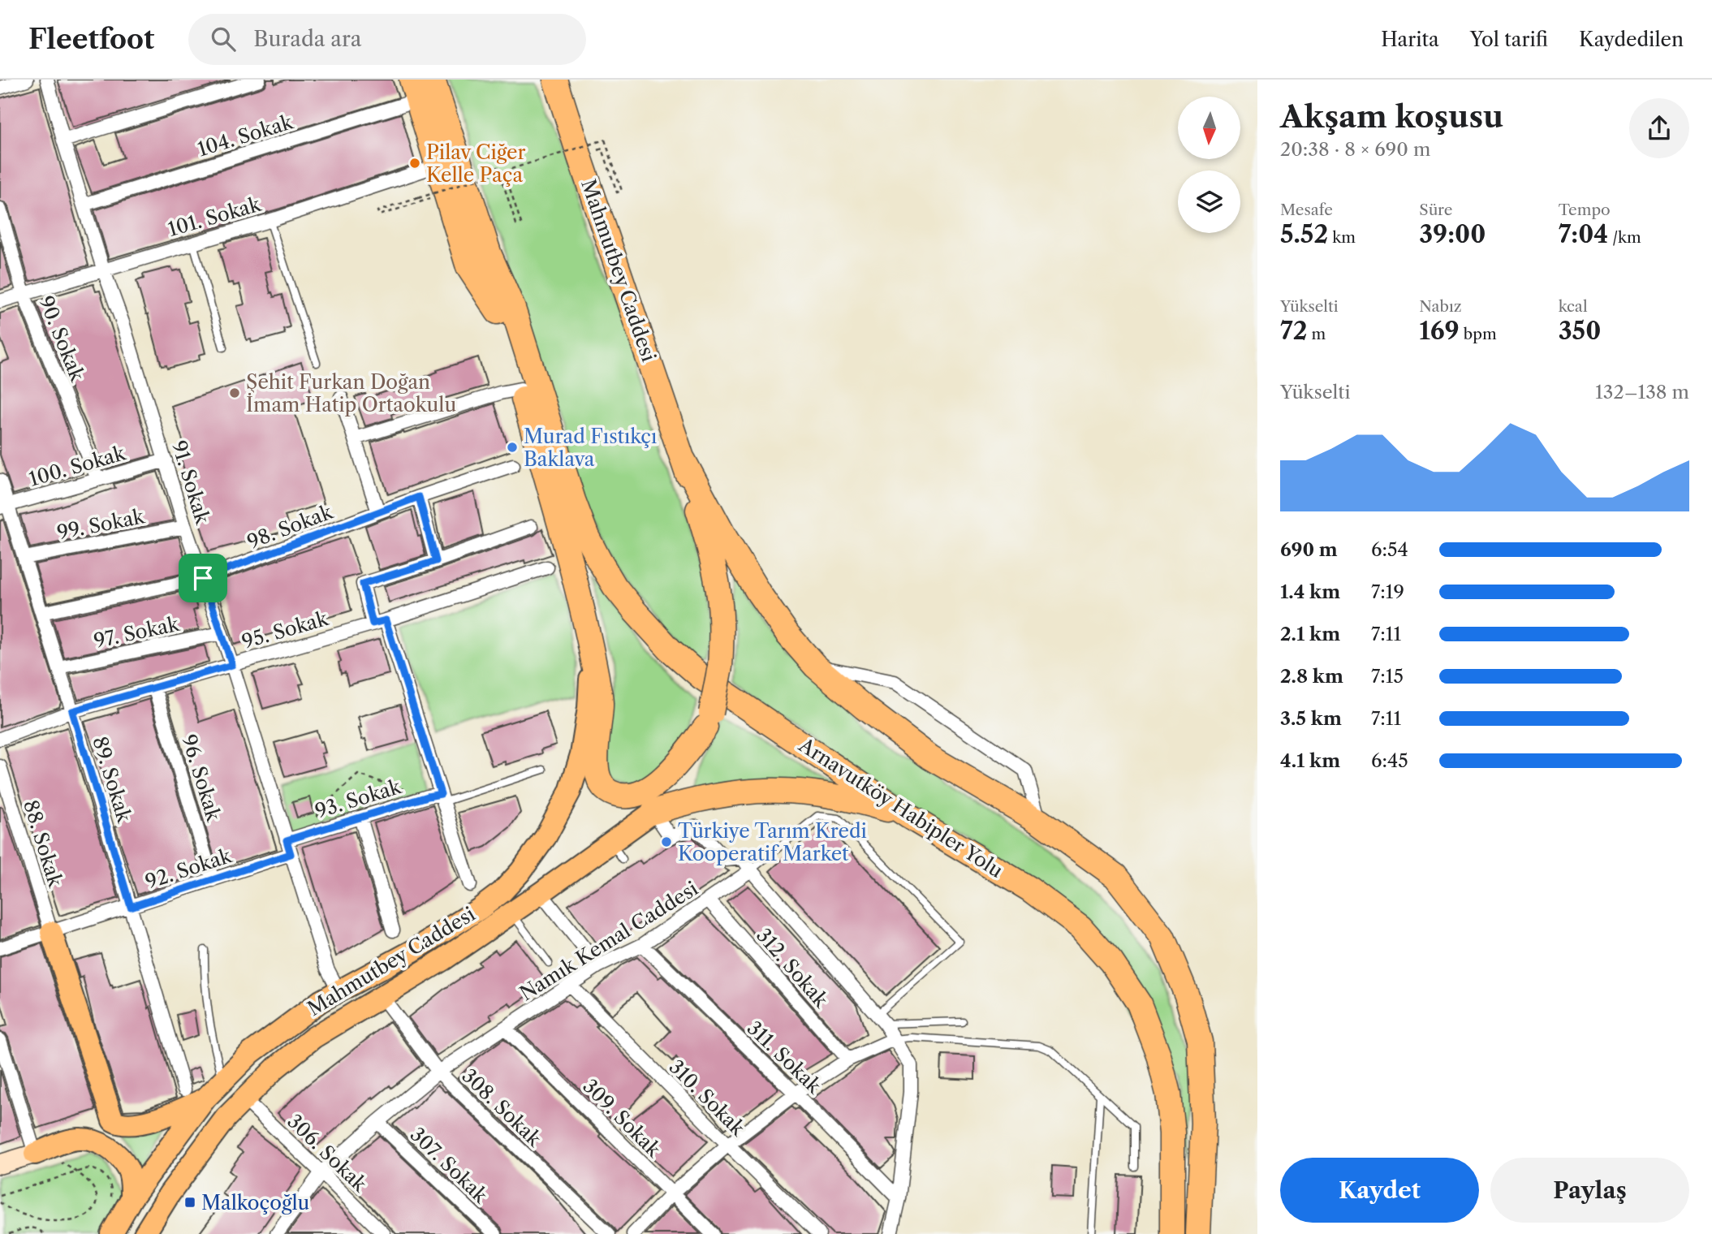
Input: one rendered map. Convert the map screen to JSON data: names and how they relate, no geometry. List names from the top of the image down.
{
  "streets": {
    "highway": ["Mahmutbey Caddesi", "Arnavutköy Habipler Yolu"],
    "street": [
      "104. Sokak",
      "101. Sokak",
      "90. Sokak",
      "100. Sokak",
      "91. Sokak",
      "99. Sokak",
      "98. Sokak",
      "95. Sokak",
      "97. Sokak",
      "96. Sokak",
      "89. Sokak",
      "93. Sokak",
      "88. Sokak",
      "92. Sokak",
      "Namık Kemal Caddesi",
      "312. Sokak",
      "311. Sokak",
      "310. Sokak",
      "308. Sokak",
      "309. Sokak",
      "306. Sokak",
      "307. Sokak"
    ]
  },
  "crossings": [
    ["104. Sokak", "91. Sokak"],
    ["101. Sokak", "90. Sokak"],
    ["101. Sokak", "91. Sokak"],
    ["Mahmutbey Caddesi", "91. Sokak"],
    ["Mahmutbey Caddesi", "308. Sokak"],
    ["Mahmutbey Caddesi", "306. Sokak"],
    ["90. Sokak", "100. Sokak"],
    ["100. Sokak", "91. Sokak"],
    ["100. Sokak", "89. Sokak"],
    ["91. Sokak", "99. Sokak"],
    ["91. Sokak", "98. Sokak"],
    ["91. Sokak", "95. Sokak"],
    ["91. Sokak", "97. Sokak"],
    ["91. Sokak", "93. Sokak"],
    ["91. Sokak", "92. Sokak"],
    ["99. Sokak", "89. Sokak"],
    ["98. Sokak", "89. Sokak"],
    ["95. Sokak", "96. Sokak"],
    ["95. Sokak", "89. Sokak"],
    ["97. Sokak", "89. Sokak"],
    ["96. Sokak", "92. Sokak"],
    ["89. Sokak", "92. Sokak"],
    ["88. Sokak", "92. Sokak"],
    ["Namık Kemal Caddesi", "312. Sokak"],
    ["Namık Kemal Caddesi", "311. Sokak"],
    ["Namık Kemal Caddesi", "310. Sokak"],
    ["Namık Kemal Caddesi", "308. Sokak"],
    ["Namık Kemal Caddesi", "309. Sokak"],
    ["Namık Kemal Caddesi", "306. Sokak"],
    ["Namık Kemal Caddesi", "307. Sokak"]
  ],
  "places": {
    "other": [
      "Pilav Ciğer Kelle Paça",
      "Şehit Furkan Doğan İmam Hatip Ortaokulu",
      "Murad Fıstıkçı Baklava",
      "Türkiye Tarım Kredi Kooperatif Market"
    ],
    "transit": ["Malkoçoğlu"]
  },
  "north": "bottom",
  "page": {
    "header": "Fleetfoot",
    "search": "Burada ara",
    "nav": ["Harita", "Yol tarifi", "Kaydedilen"],
    "heading": ["Akşam koşusu", "20:38 · 8 × 690 m"],
    "stats": [
      ["Mesafe", "5.52 km"],
      ["Süre", "39:00"],
      ["Tempo", "7:04 /km"],
      ["Yükselti", "72 m"],
      ["Nabız", "169 bpm"],
      ["kcal", "350"]
    ],
    "chart": ["Yükselti", "132–138 m"],
    "list": [
      {
        "name": "690 m",
        "note": "6:54"
      },
      {
        "name": "1.4 km",
        "note": "7:19"
      },
      {
        "name": "2.1 km",
        "note": "7:11"
      },
      {
        "name": "2.8 km",
        "note": "7:15"
      },
      {
        "name": "3.5 km",
        "note": "7:11"
      },
      {
        "name": "4.1 km",
        "note": "6:45"
      }
    ],
    "buttons": ["Kaydet", "Paylaş"]
  }
}
